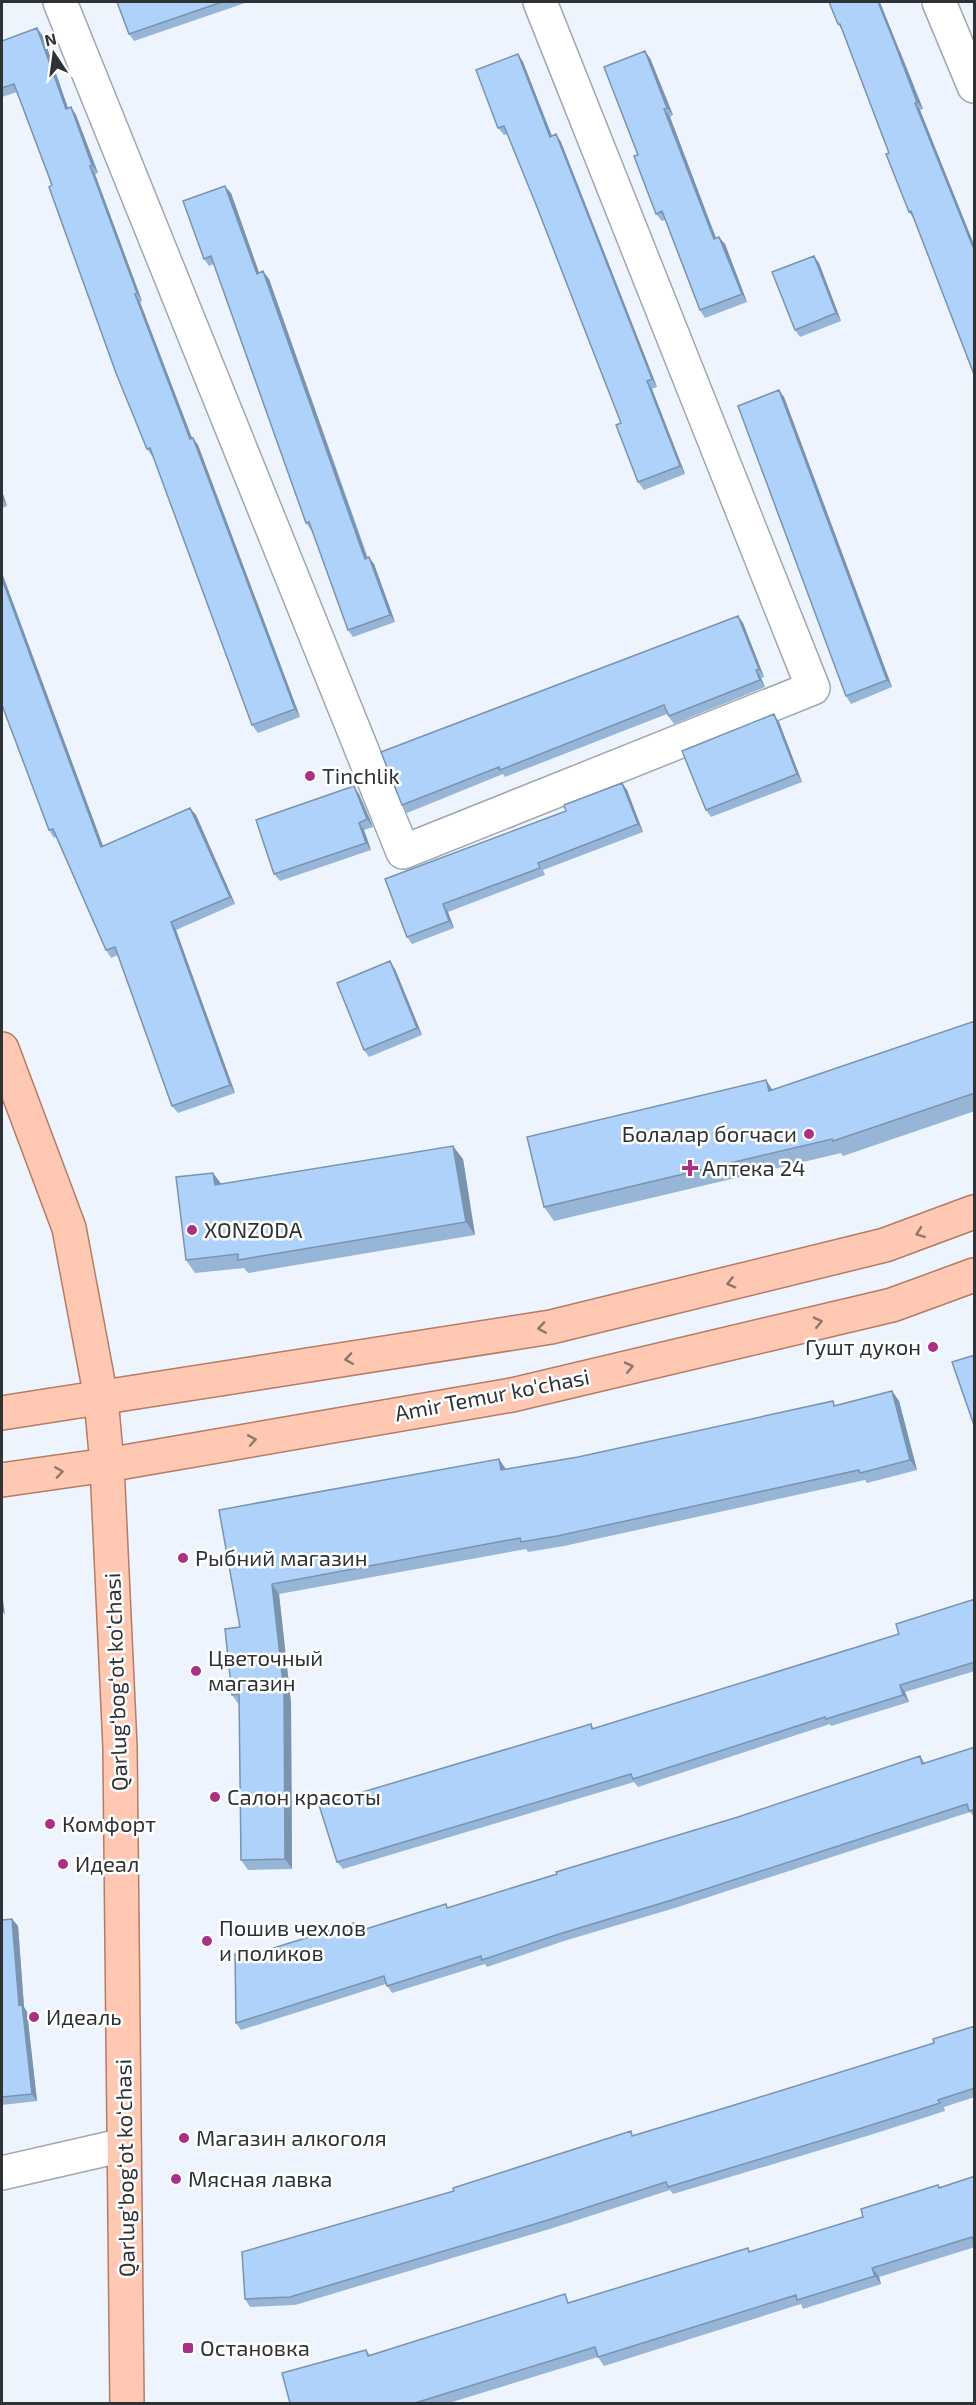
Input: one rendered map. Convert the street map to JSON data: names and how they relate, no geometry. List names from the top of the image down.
{
  "streets": {
    "main road": ["Amir Temur ko'chasi", "Qarlug‘bog‘ot ko‘chasi"]
  },
  "crossings": [
    ["Amir Temur ko'chasi", "Qarlug‘bog‘ot ko‘chasi"]
  ],
  "places": {
    "other": [
      "Tinchlik",
      "Болалар богчаси",
      "XONZODA",
      "Гушт дукон",
      "Рыбний магазин",
      "Цветочный магазин",
      "Салон красоты",
      "Комфорт",
      "Идеал",
      "Пошив чехлов и поликов",
      "Идеаль",
      "Магазин алкоголя",
      "Мясная лавка"
    ],
    "health": ["Аптека 24"],
    "transit": ["Остановка"]
  },
  "north": "top"
}
